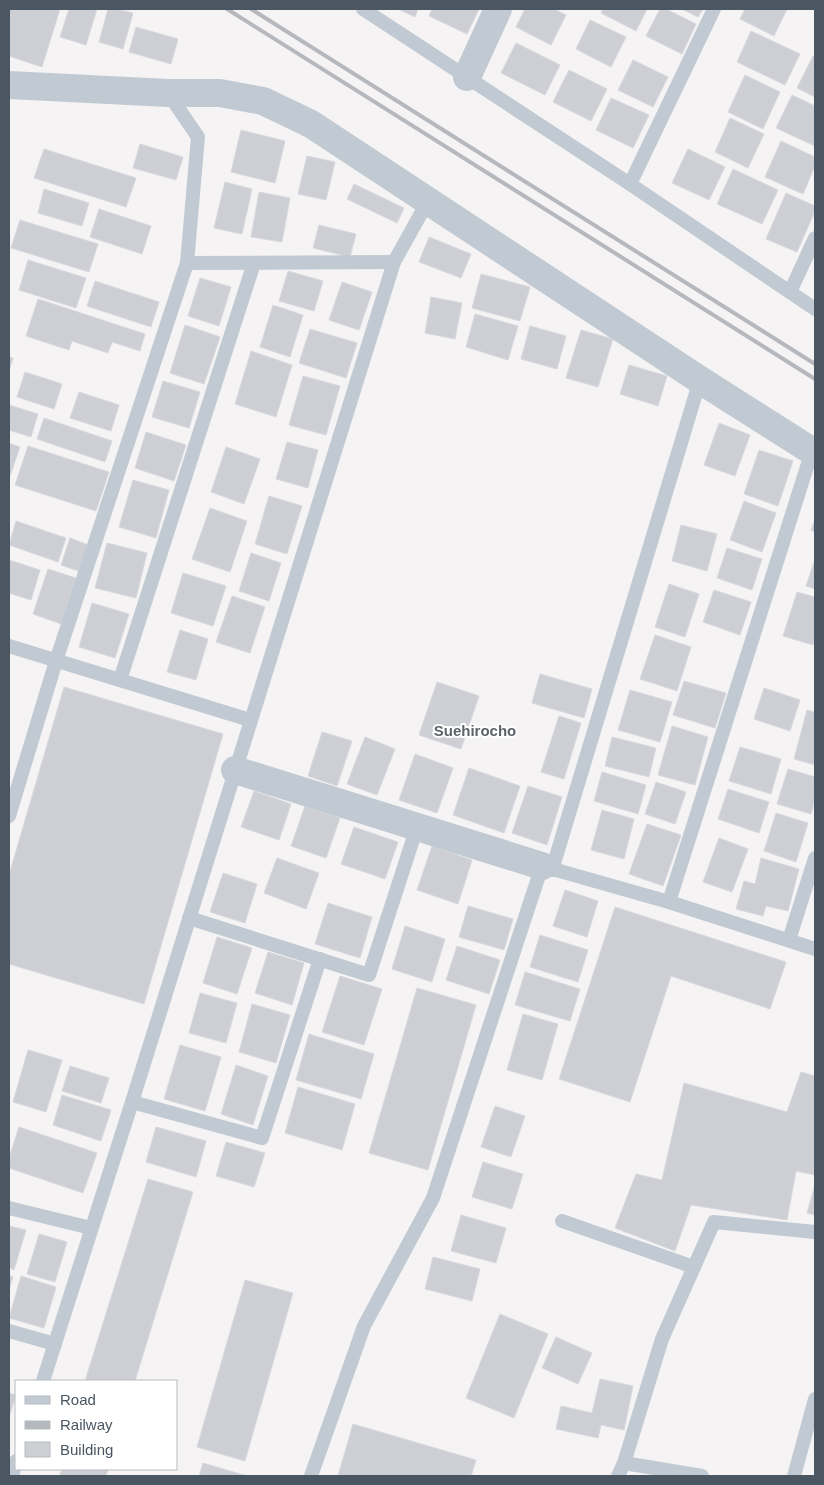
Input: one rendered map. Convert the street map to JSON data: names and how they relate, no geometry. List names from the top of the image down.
{
  "districts": ["Suehirocho"],
  "legend": ["Road", "Railway", "Building"]
}
